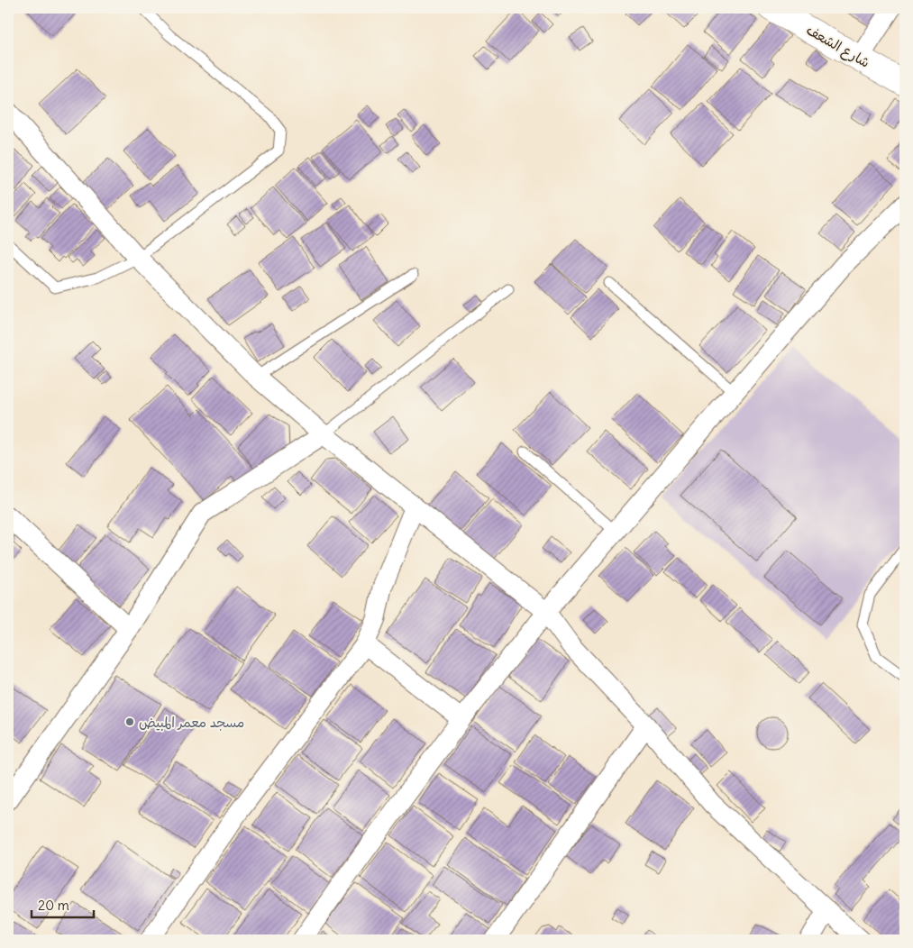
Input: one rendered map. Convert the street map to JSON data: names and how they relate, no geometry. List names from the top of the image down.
{
  "streets": {
    "street": ["شارع الشعف"]
  },
  "places": ["مسجد معمر المبيض"],
  "scale_bar": "20 m"
}
